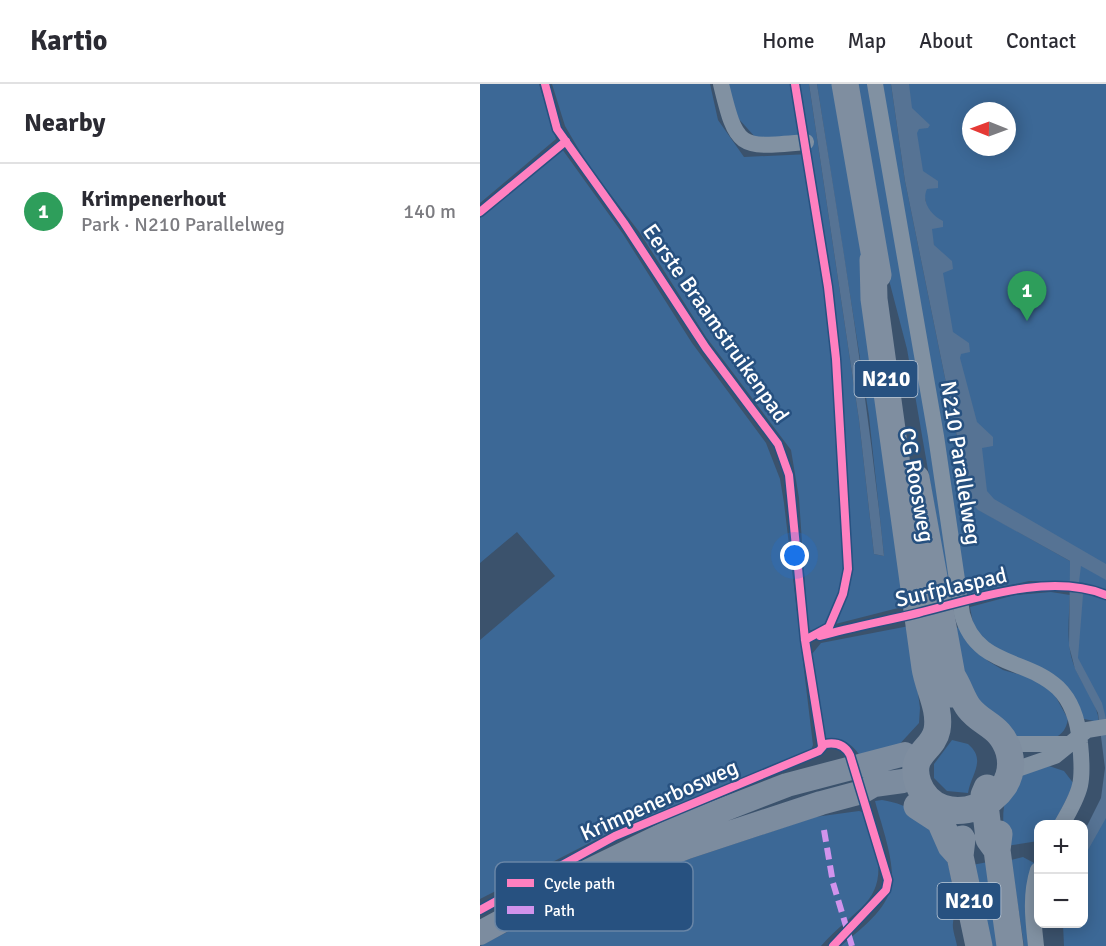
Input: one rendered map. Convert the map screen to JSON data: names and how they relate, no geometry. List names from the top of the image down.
{
  "streets": {
    "main road": ["N210", "CG Roosweg", "Krimpenerbosweg"],
    "street": ["N210 Parallelweg"],
    "cycle path": ["Eerste Braamstruikenpad", "Surfplaspad"]
  },
  "crossings": [
    ["N210", "CG Roosweg"],
    ["N210", "Krimpenerbosweg"]
  ],
  "legend": ["Cycle path", "Path"],
  "north": "left",
  "page": {
    "header": "Kartio",
    "nav": [
      "Home",
      "Map",
      "About",
      "Contact"
    ],
    "heading": "Nearby",
    "list": [
      {
        "mark": "1",
        "name": "Krimpenerhout",
        "note": "Park · N210 Parallelweg",
        "value": "140 m"
      }
    ],
    "pins": "1",
    "map_buttons": ["+", "−"]
  }
}
